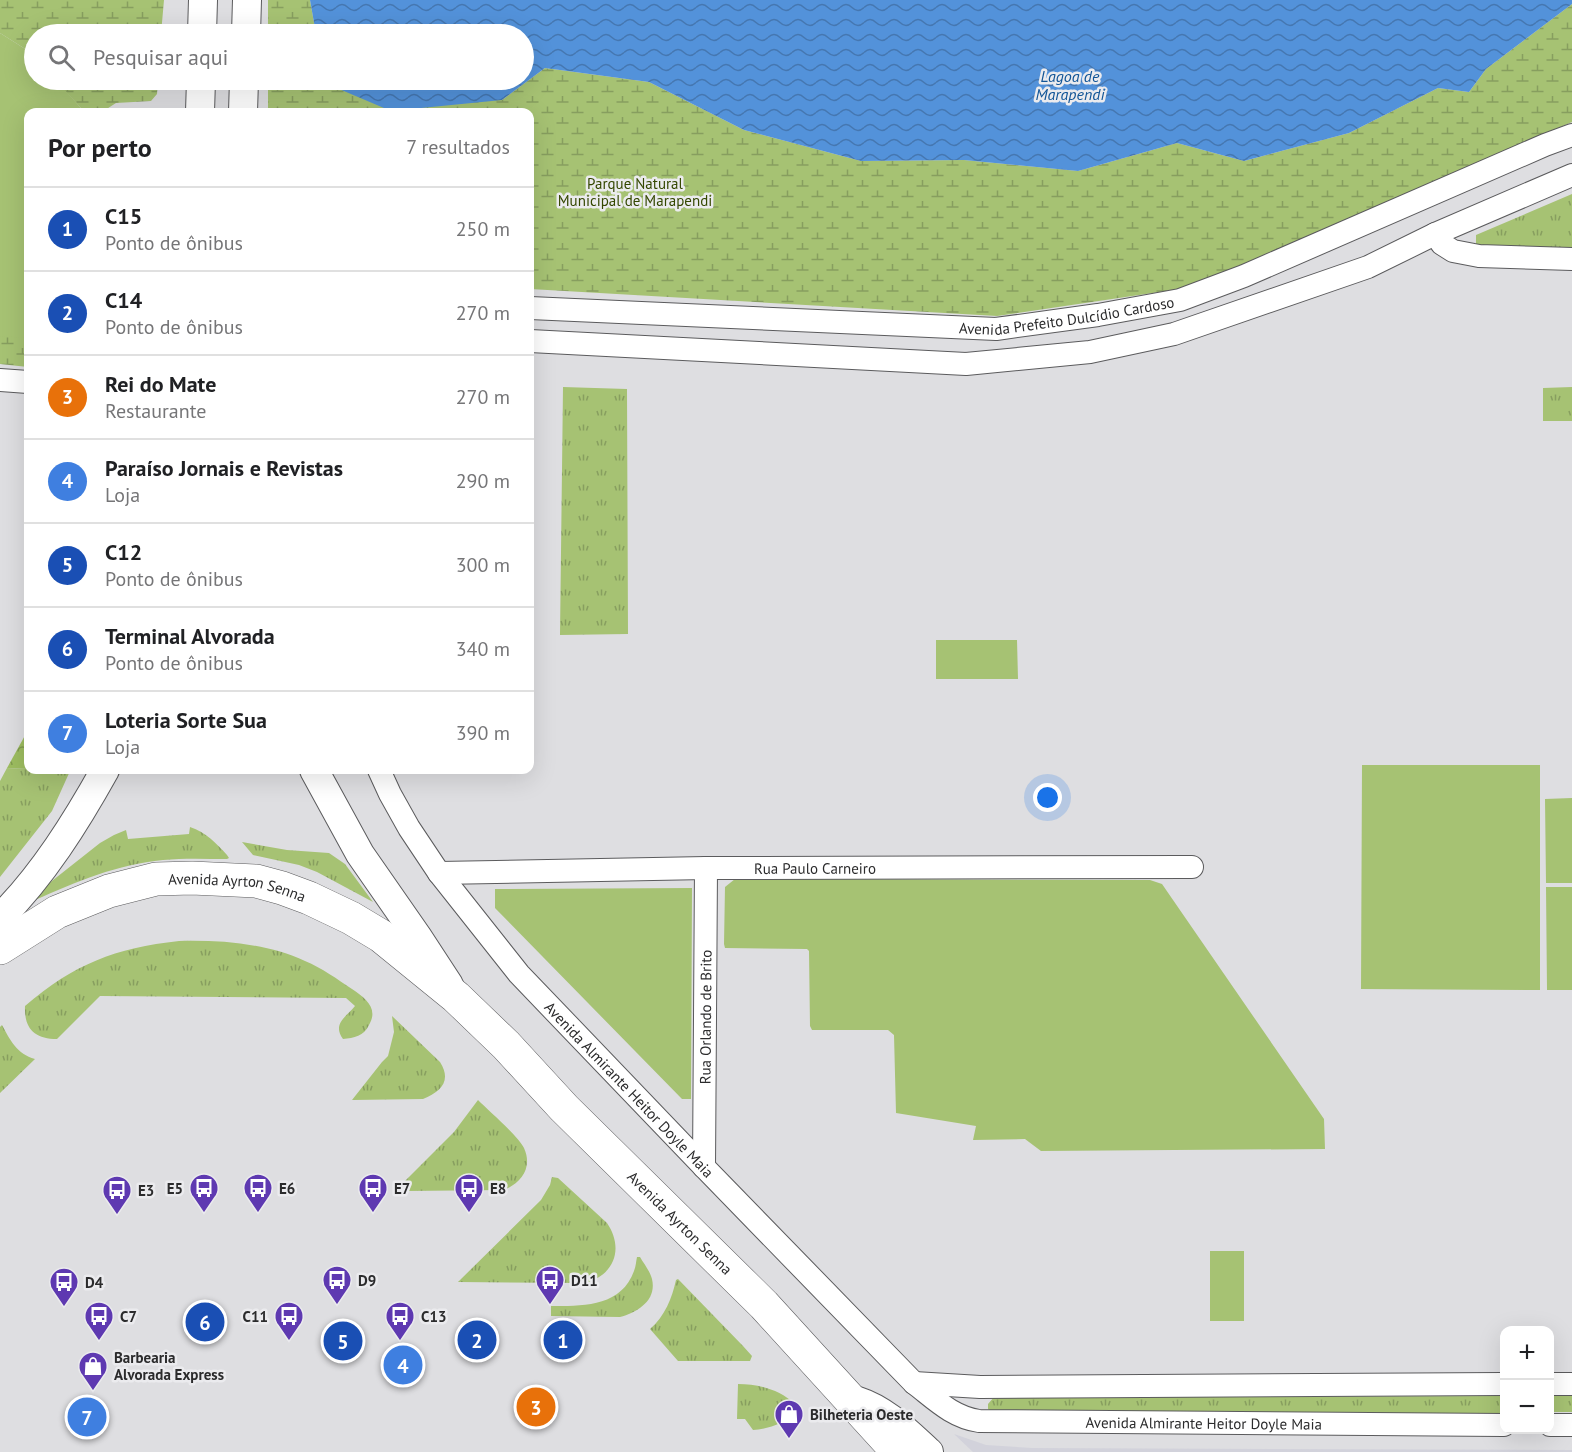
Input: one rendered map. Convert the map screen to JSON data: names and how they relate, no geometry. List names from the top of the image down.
{
  "streets": {
    "highway": ["Avenida Ayrton Senna"],
    "street": [
      "Avenida Prefeito Dulcídio Cardoso",
      "Rua Paulo Carneiro",
      "Rua Orlando de Brito",
      "Avenida Almirante Heitor Doyle Maia"
    ]
  },
  "crossings": [
    ["Rua Paulo Carneiro", "Rua Orlando de Brito"],
    ["Rua Paulo Carneiro", "Avenida Almirante Heitor Doyle Maia"],
    ["Rua Orlando de Brito", "Avenida Almirante Heitor Doyle Maia"]
  ],
  "water": ["Lagoa de Marapendi"],
  "parks": ["Parque Natural Municipal de Marapendi"],
  "places": {
    "bus stop": [
      "E5",
      "E6",
      "E7",
      "E8",
      "E3",
      "D9",
      "D11",
      "D4",
      "C7",
      "C11",
      "C13"
    ],
    "shop": ["Barbearia Alvorada Express", "Bilheteria Oeste"]
  },
  "page": {
    "search": "Pesquisar aqui",
    "heading": ["Por perto", "7 resultados"],
    "list": [
      {
        "mark": "1",
        "name": "C15",
        "note": "Ponto de ônibus",
        "value": "250 m"
      },
      {
        "mark": "2",
        "name": "C14",
        "note": "Ponto de ônibus",
        "value": "270 m"
      },
      {
        "mark": "3",
        "name": "Rei do Mate",
        "note": "Restaurante",
        "value": "270 m"
      },
      {
        "mark": "4",
        "name": "Paraíso Jornais e Revistas",
        "note": "Loja",
        "value": "290 m"
      },
      {
        "mark": "5",
        "name": "C12",
        "note": "Ponto de ônibus",
        "value": "300 m"
      },
      {
        "mark": "6",
        "name": "Terminal Alvorada",
        "note": "Ponto de ônibus",
        "value": "340 m"
      },
      {
        "mark": "7",
        "name": "Loteria Sorte Sua",
        "note": "Loja",
        "value": "390 m"
      }
    ],
    "pins": [
      "6",
      "1",
      "2",
      "5",
      "4",
      "3",
      "7"
    ],
    "map_buttons": ["+", "−"]
  }
}
